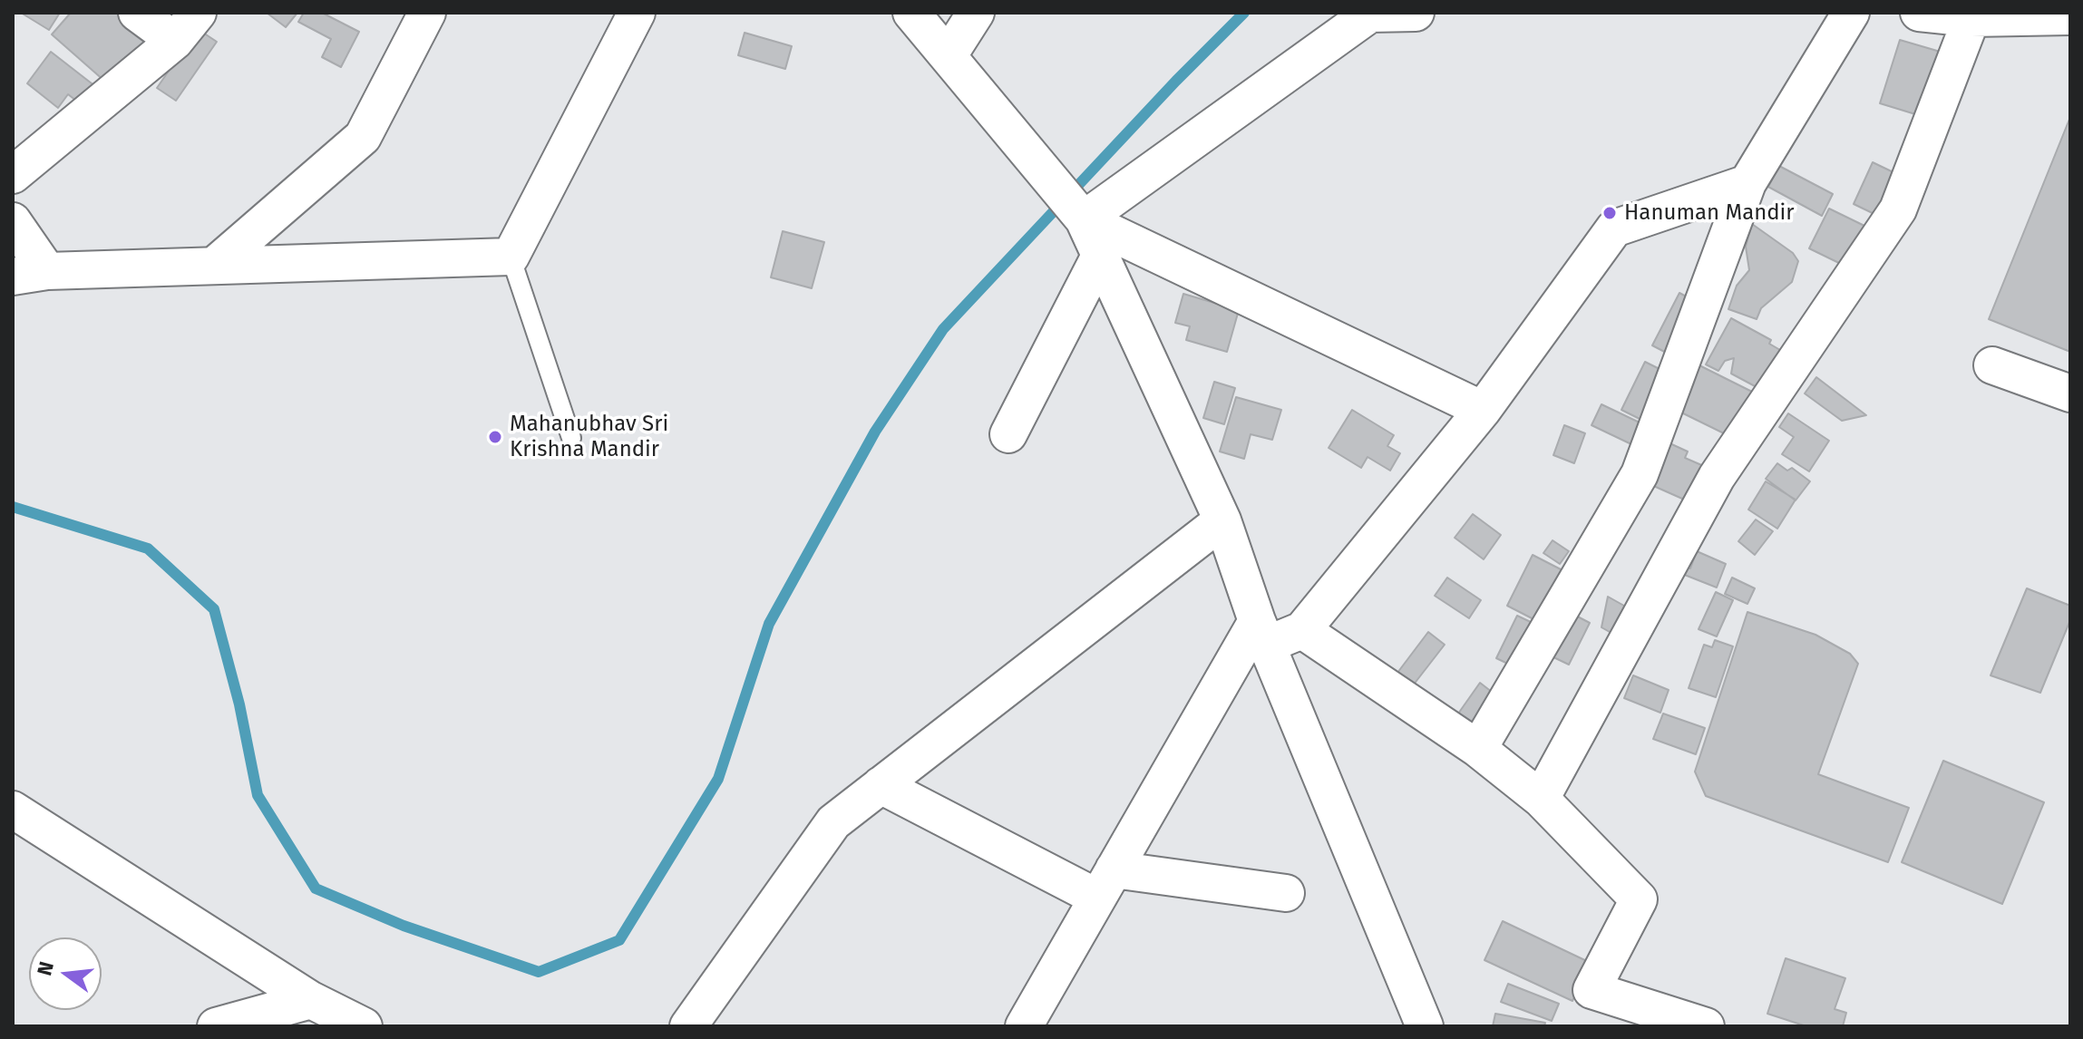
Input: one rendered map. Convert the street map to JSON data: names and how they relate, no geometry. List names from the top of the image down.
{
  "places": ["Hanuman Mandir", "Mahanubhav Sri Krishna Mandir"],
  "north": "left"
}
